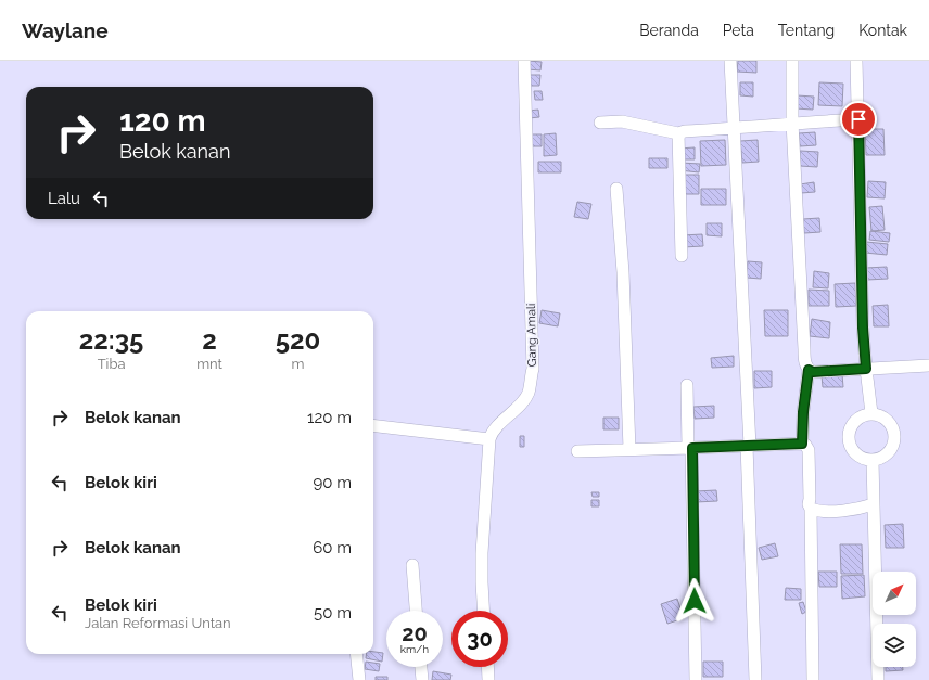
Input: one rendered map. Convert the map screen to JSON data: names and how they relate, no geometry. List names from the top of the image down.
{
  "streets": {
    "street": ["Gang Amali"]
  },
  "north": "top right",
  "page": {
    "header": "Waylane",
    "nav": [
      "Beranda",
      "Peta",
      "Tentang",
      "Kontak"
    ],
    "turn": ["120 m", "Belok kanan"],
    "then": "Lalu",
    "eta": [
      "22:35",
      "Tiba",
      "2",
      "mnt",
      "520",
      "m"
    ],
    "list": [
      {
        "name": "Belok kanan",
        "value": "120 m"
      },
      {
        "name": "Belok kiri",
        "value": "90 m"
      },
      {
        "name": "Belok kanan",
        "value": "60 m"
      },
      {
        "name": "Belok kiri",
        "note": "Jalan Reformasi Untan",
        "value": "50 m"
      }
    ],
    "speed": "20 km/h",
    "limit": "30"
  }
}
